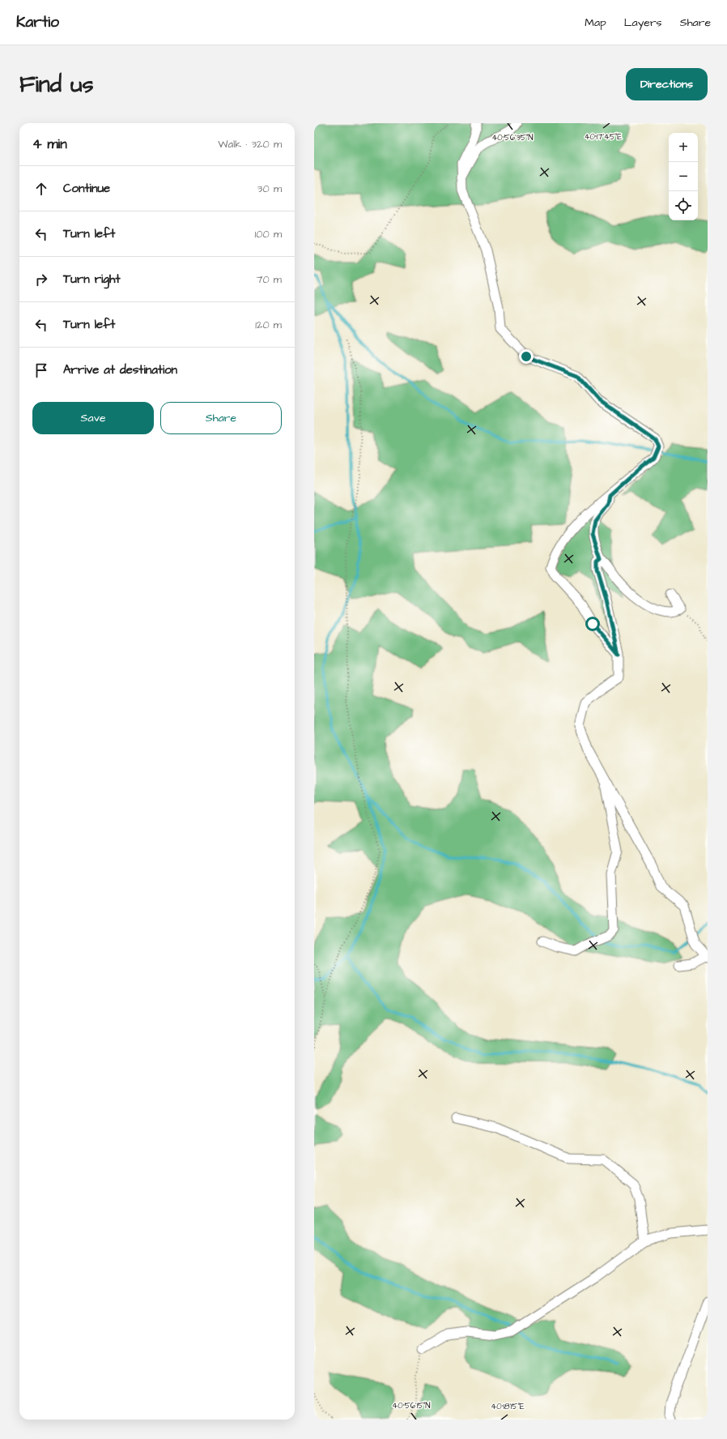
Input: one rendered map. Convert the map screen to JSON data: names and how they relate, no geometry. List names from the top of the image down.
{
  "page": {
    "header": "Kartio",
    "nav": ["Map", "Layers", "Share"],
    "buttons": [
      "Directions",
      ["Save", "Share"]
    ],
    "title": "Find us",
    "heading": ["4 min", "Walk · 320 m"],
    "map_buttons": ["+", "−"],
    "list": [
      ["Continue", "30 m"],
      ["Turn left", "100 m"],
      ["Turn right", "70 m"],
      ["Turn left", "120 m"],
      "Arrive at destination"
    ]
  },
  "coordinates": [
    "40°17'45\"E",
    "40°56'35\"N",
    "40°56'15\"N",
    "40°18'15\"E"
  ]
}
